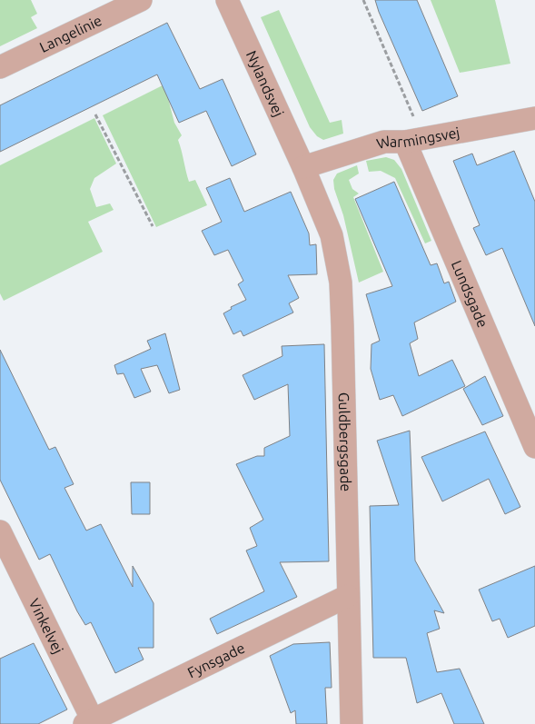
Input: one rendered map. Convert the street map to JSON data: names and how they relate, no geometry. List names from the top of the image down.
{
  "streets": {
    "street": [
      "Langelinie",
      "Nylandsvej",
      "Warmingsvej",
      "Lundsgade",
      "Guldbergsgade",
      "Vinkelvej",
      "Fynsgade"
    ]
  },
  "crossings": [
    ["Nylandsvej", "Warmingsvej"],
    ["Nylandsvej", "Guldbergsgade"],
    ["Warmingsvej", "Lundsgade"],
    ["Warmingsvej", "Guldbergsgade"],
    ["Guldbergsgade", "Fynsgade"],
    ["Vinkelvej", "Fynsgade"]
  ]
}
